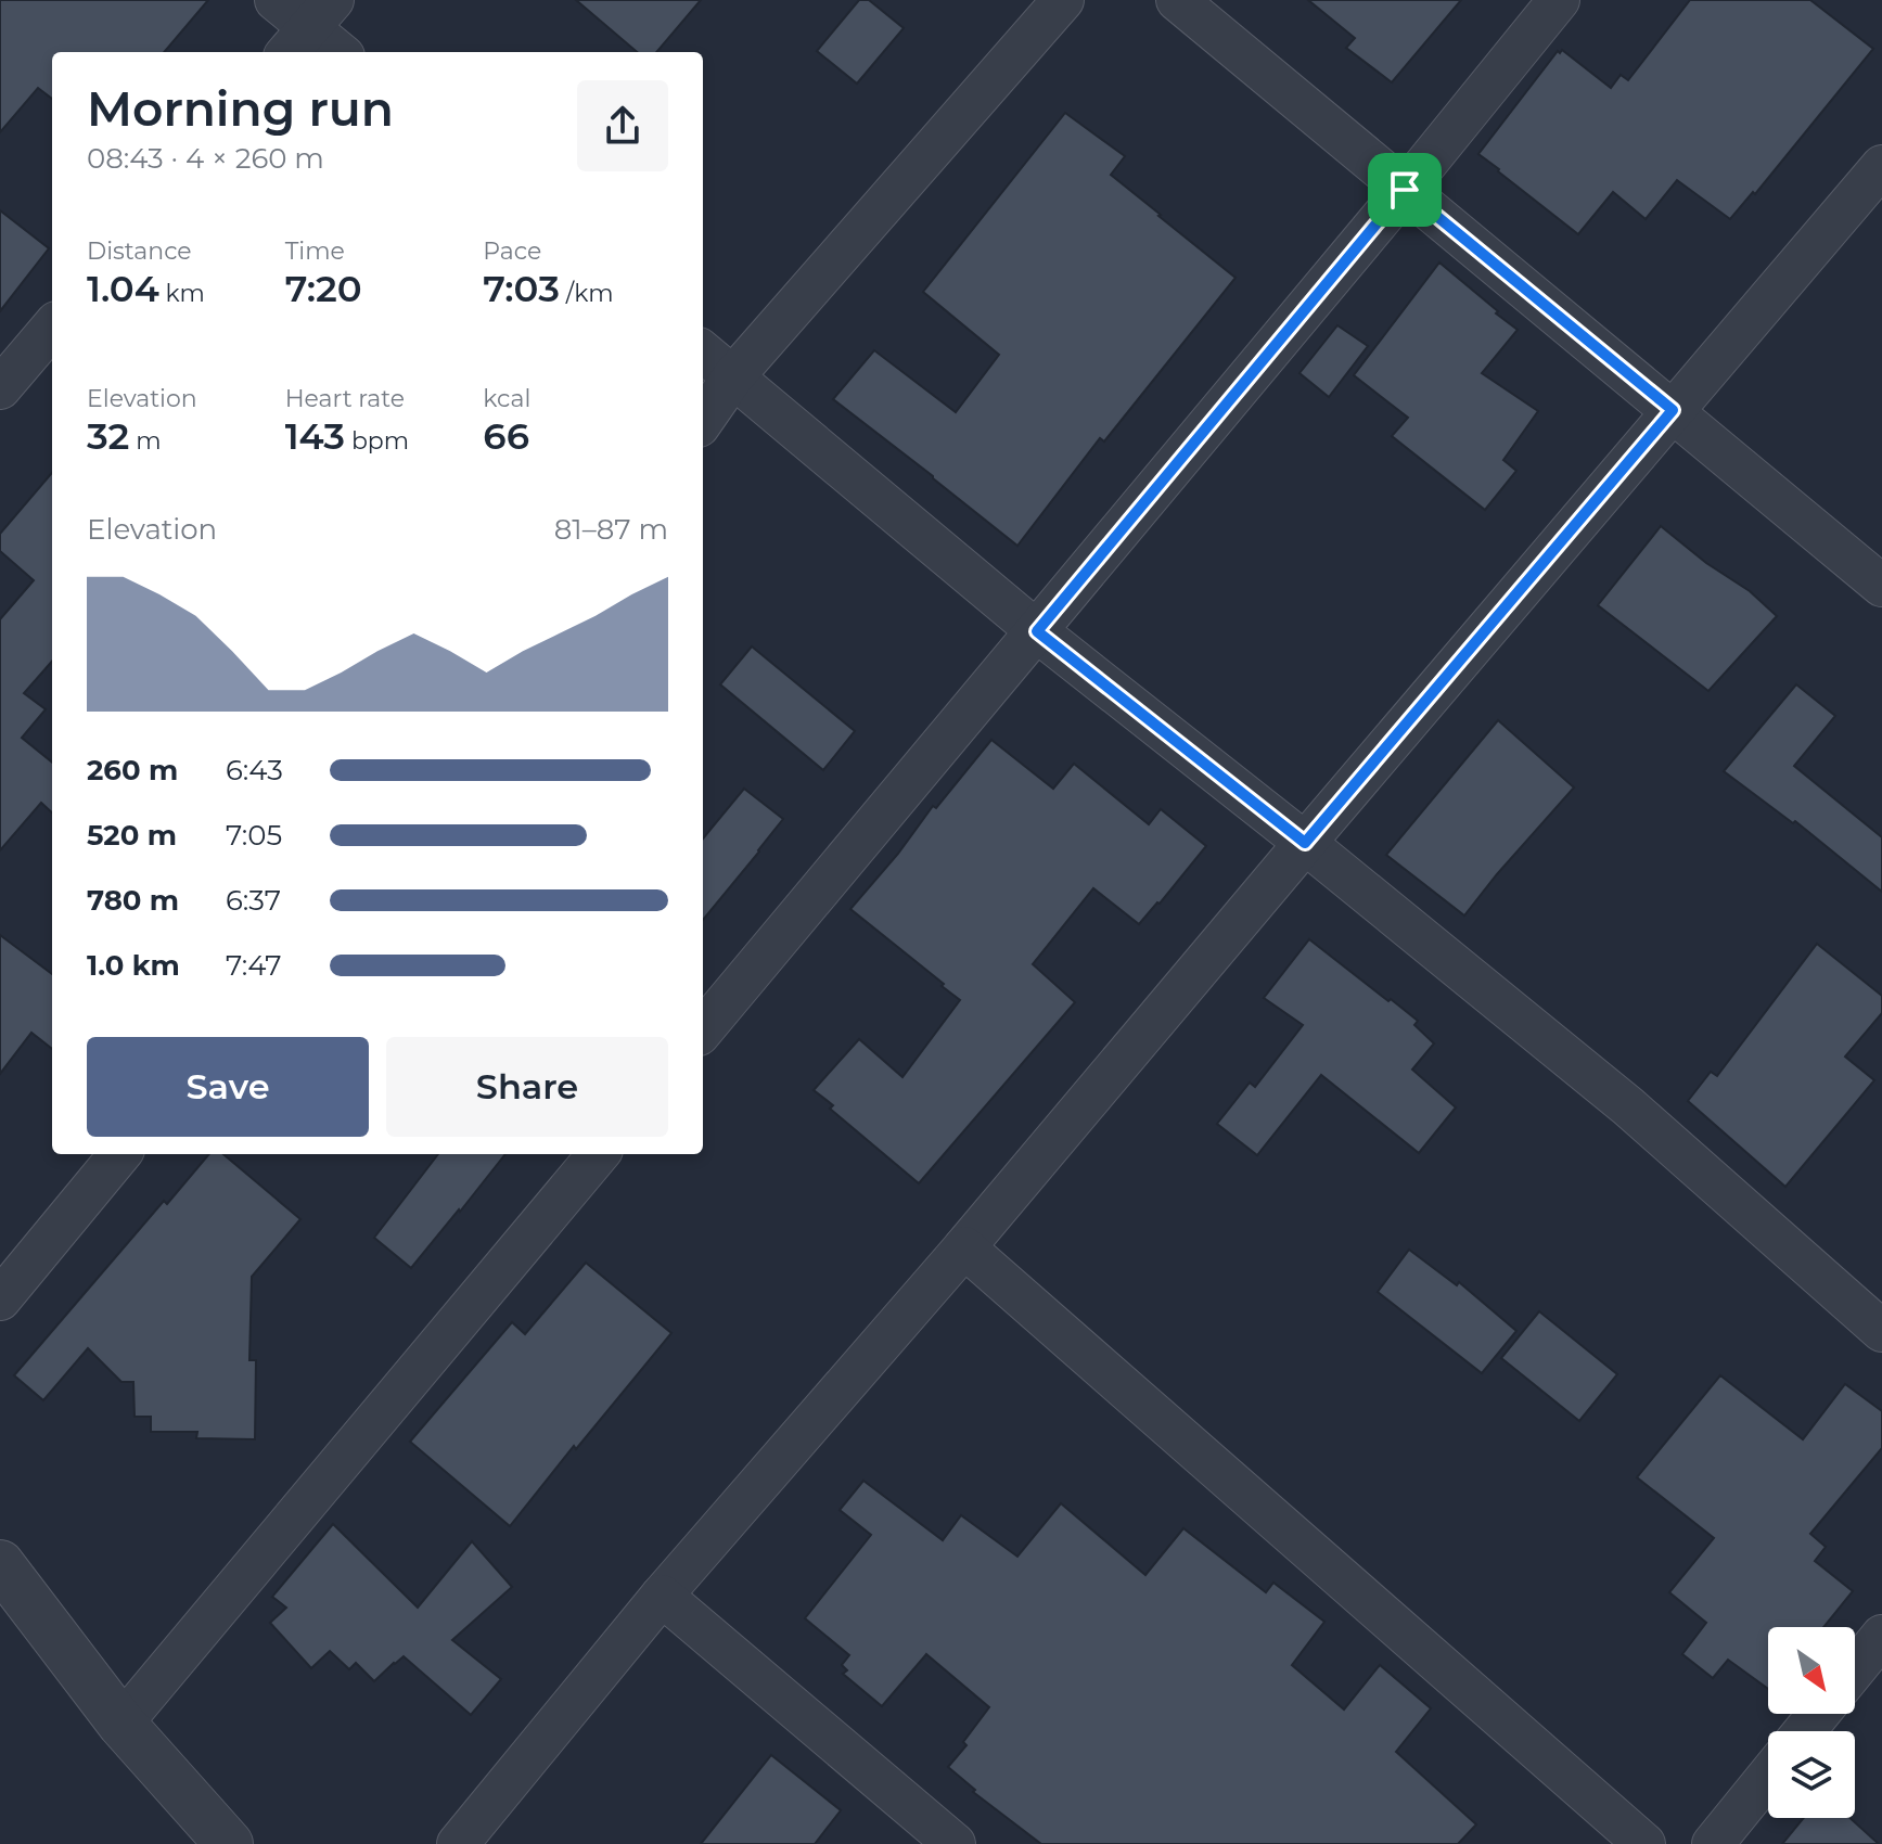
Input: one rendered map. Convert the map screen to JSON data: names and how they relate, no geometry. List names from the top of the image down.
{
  "north": "bottom right",
  "page": {
    "heading": ["Morning run", "08:43 · 4 × 260 m"],
    "stats": [
      ["Distance", "1.04 km"],
      ["Time", "7:20"],
      ["Pace", "7:03 /km"],
      ["Elevation", "32 m"],
      ["Heart rate", "143 bpm"],
      ["kcal", "66"]
    ],
    "chart": ["Elevation", "81–87 m"],
    "list": [
      {
        "name": "260 m",
        "note": "6:43"
      },
      {
        "name": "520 m",
        "note": "7:05"
      },
      {
        "name": "780 m",
        "note": "6:37"
      },
      {
        "name": "1.0 km",
        "note": "7:47"
      }
    ],
    "buttons": ["Save", "Share"]
  }
}
